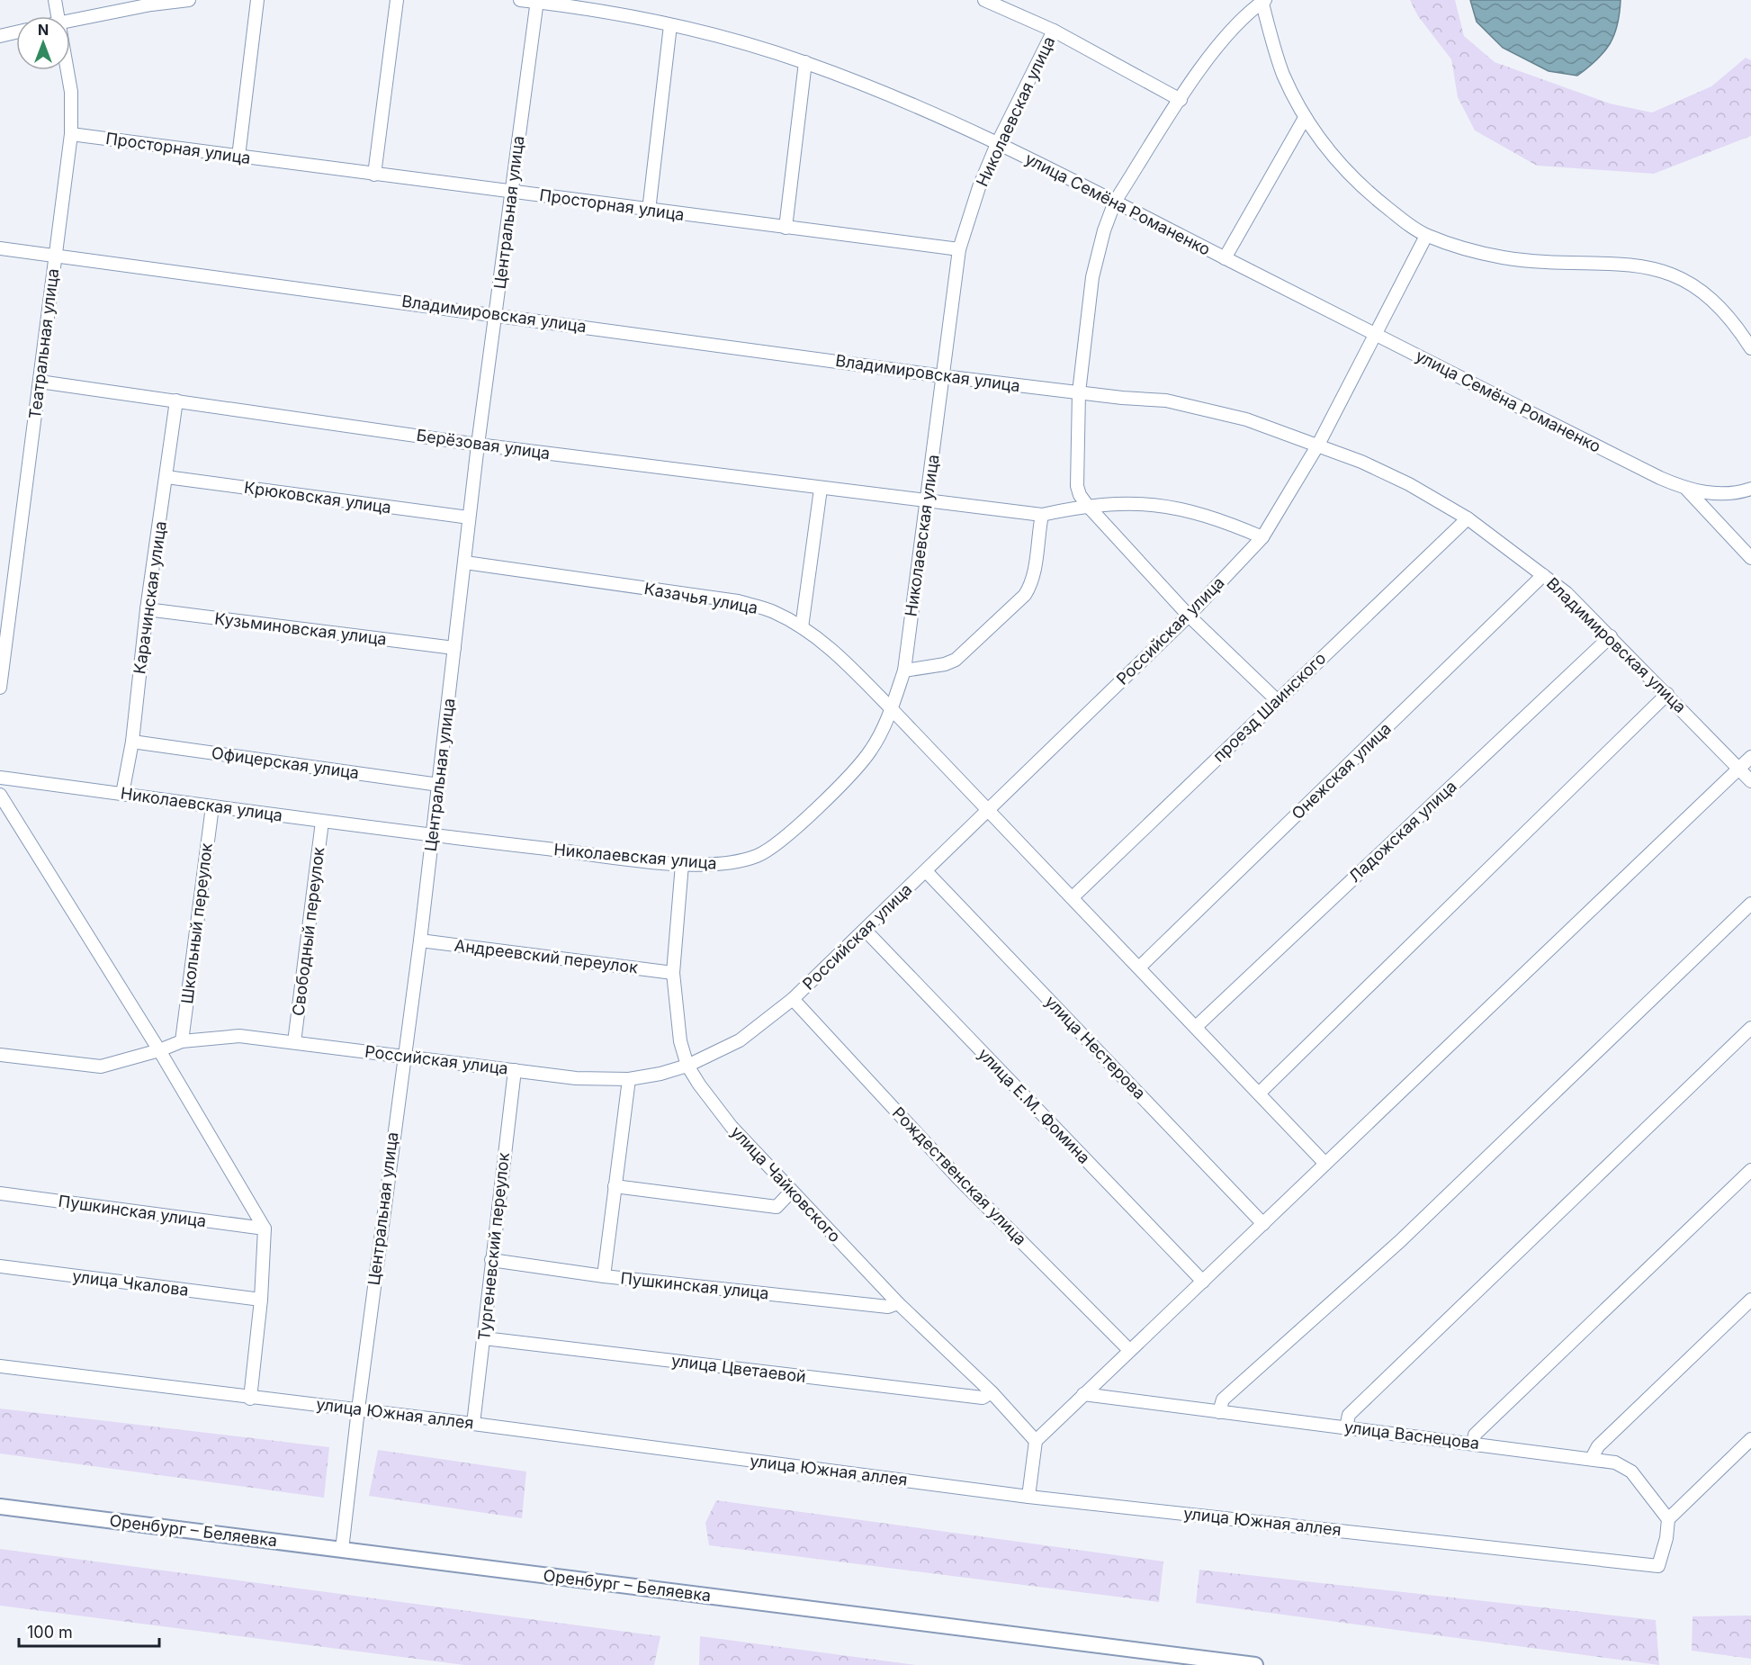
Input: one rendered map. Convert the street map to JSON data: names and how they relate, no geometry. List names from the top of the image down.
{
  "streets": {
    "main road": ["Оренбург – Беляевка"],
    "street": [
      "Николаевская улица",
      "Просторная улица",
      "улица Семёна Романенко",
      "Центральная улица",
      "Владимировская улица",
      "Театральная улица",
      "Берёзовая улица",
      "Крюковская улица",
      "Карачинская улица",
      "Казачья улица",
      "Кузьминовская улица",
      "Российская улица",
      "проезд Шаинского",
      "Офицерская улица",
      "Онежская улица",
      "Ладожская улица",
      "Школьный переулок",
      "Свободный переулок",
      "Андреевский переулок",
      "улица Нестерова",
      "улица Е.М. Фомина",
      "Рождественская улица",
      "улица Чайковского",
      "Пушкинская улица",
      "Тургеневский переулок",
      "улица Чкалова",
      "улица Цветаевой",
      "улица Южная аллея",
      "улица Васнецова"
    ]
  },
  "crossings": [
    ["Николаевская улица", "Просторная улица"],
    ["Николаевская улица", "улица Семёна Романенко"],
    ["Николаевская улица", "Центральная улица"],
    ["Николаевская улица", "Владимировская улица"],
    ["Николаевская улица", "Берёзовая улица"],
    ["Николаевская улица", "Карачинская улица"],
    ["Николаевская улица", "Казачья улица"],
    ["Николаевская улица", "Школьный переулок"],
    ["Николаевская улица", "Свободный переулок"],
    ["Николаевская улица", "улица Чайковского"],
    ["Просторная улица", "Центральная улица"],
    ["Просторная улица", "Театральная улица"],
    ["улица Семёна Романенко", "Центральная улица"],
    ["улица Семёна Романенко", "Российская улица"],
    ["Центральная улица", "Владимировская улица"],
    ["Центральная улица", "Берёзовая улица"],
    ["Центральная улица", "Крюковская улица"],
    ["Центральная улица", "Казачья улица"],
    ["Центральная улица", "Кузьминовская улица"],
    ["Центральная улица", "Российская улица"],
    ["Центральная улица", "Офицерская улица"],
    ["Центральная улица", "Андреевский переулок"],
    ["Центральная улица", "улица Южная аллея"],
    ["Центральная улица", "Оренбург – Беляевка"],
    ["Владимировская улица", "Театральная улица"],
    ["Владимировская улица", "Российская улица"],
    ["Владимировская улица", "проезд Шаинского"],
    ["Владимировская улица", "Онежская улица"],
    ["Владимировская улица", "Ладожская улица"],
    ["Театральная улица", "Берёзовая улица"],
    ["Берёзовая улица", "Карачинская улица"],
    ["Берёзовая улица", "Российская улица"],
    ["Крюковская улица", "Карачинская улица"],
    ["Карачинская улица", "Кузьминовская улица"],
    ["Карачинская улица", "Офицерская улица"],
    ["Казачья улица", "Российская улица"],
    ["Российская улица", "Школьный переулок"],
    ["Российская улица", "Свободный переулок"],
    ["Российская улица", "улица Нестерова"],
    ["Российская улица", "улица Е.М. Фомина"],
    ["Российская улица", "Рождественская улица"],
    ["Российская улица", "улица Чайковского"],
    ["Российская улица", "Тургеневский переулок"],
    ["Андреевский переулок", "улица Чайковского"],
    ["улица Чайковского", "Пушкинская улица"],
    ["улица Чайковского", "улица Цветаевой"],
    ["Пушкинская улица", "Тургеневский переулок"],
    ["Тургеневский переулок", "улица Цветаевой"],
    ["Тургеневский переулок", "улица Южная аллея"],
    ["улица Южная аллея", "улица Васнецова"]
  ],
  "scale_bar": "100 m",
  "north": "top"
}
